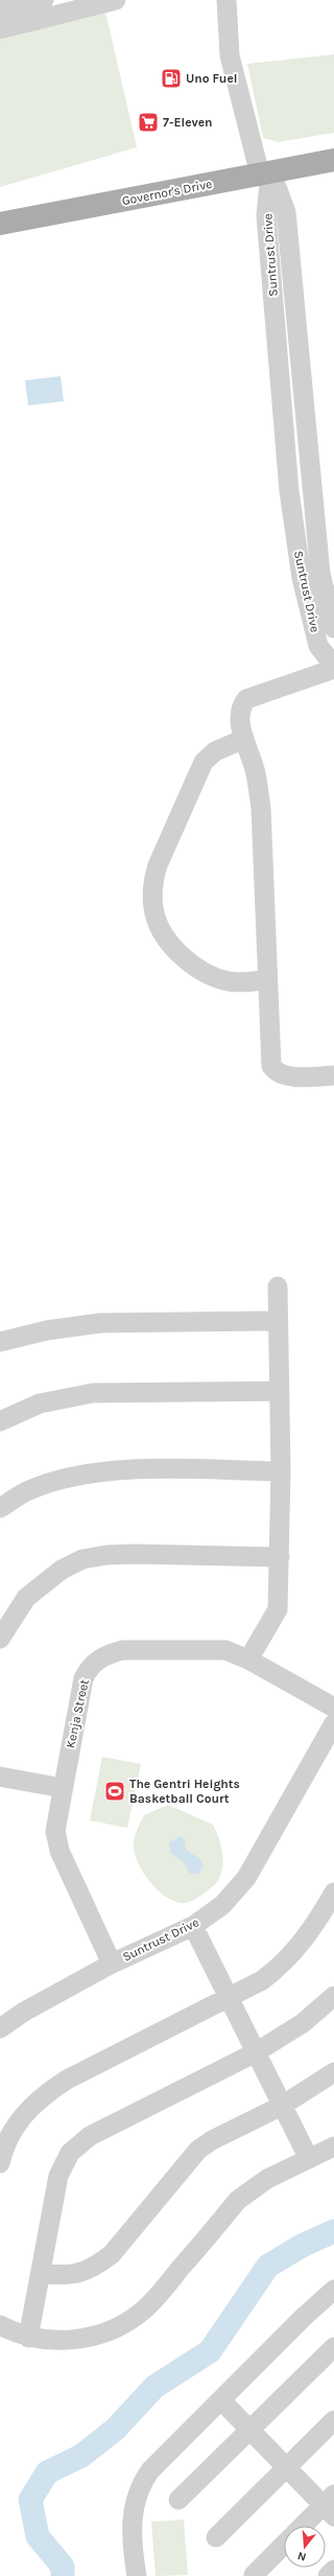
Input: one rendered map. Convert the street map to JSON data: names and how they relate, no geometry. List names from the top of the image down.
{
  "streets": {
    "main road": ["Governor's Drive"],
    "street": ["Suntrust Drive", "Kenja Street"]
  },
  "crossings": [
    ["Governor's Drive", "Suntrust Drive"],
    ["Suntrust Drive", "Kenja Street"]
  ],
  "places": {
    "fuel station": ["Uno Fuel"],
    "supermarket": ["7-Eleven"],
    "sports": ["The Gentri Heights Basketball Court"]
  },
  "north": "bottom"
}
